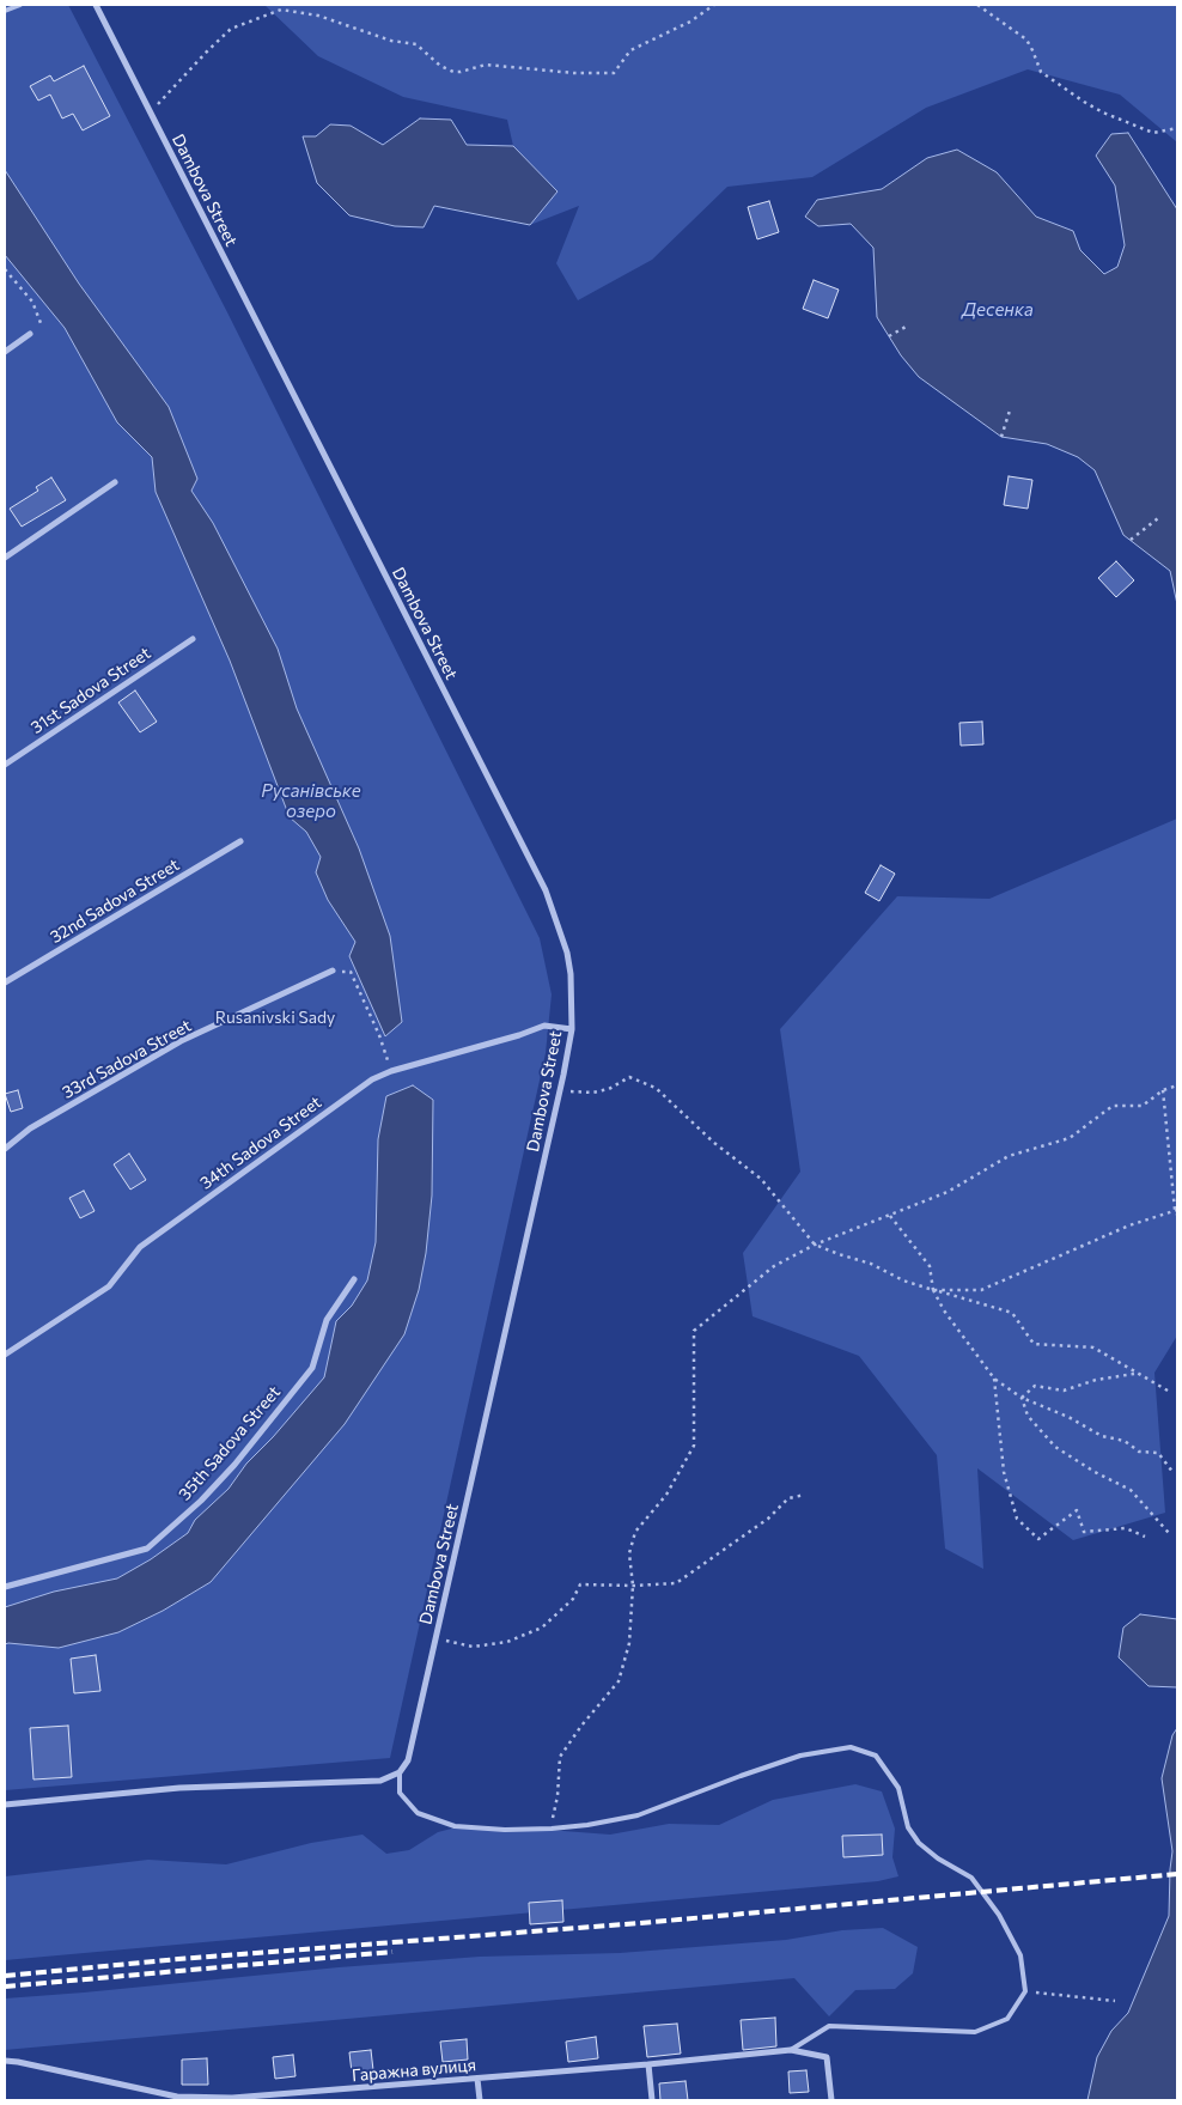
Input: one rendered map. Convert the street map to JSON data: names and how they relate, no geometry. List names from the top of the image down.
{
  "streets": {
    "street": [
      "Dambova Street",
      "31st Sadova Street",
      "32nd Sadova Street",
      "33rd Sadova Street",
      "34th Sadova Street",
      "35th Sadova Street",
      "Гаражна вулиця"
    ]
  },
  "crossings": [
    ["Dambova Street", "34th Sadova Street"]
  ],
  "water": ["Десенка", "Русанівське озеро"],
  "parks": ["Rusanivski Sady"]
}
